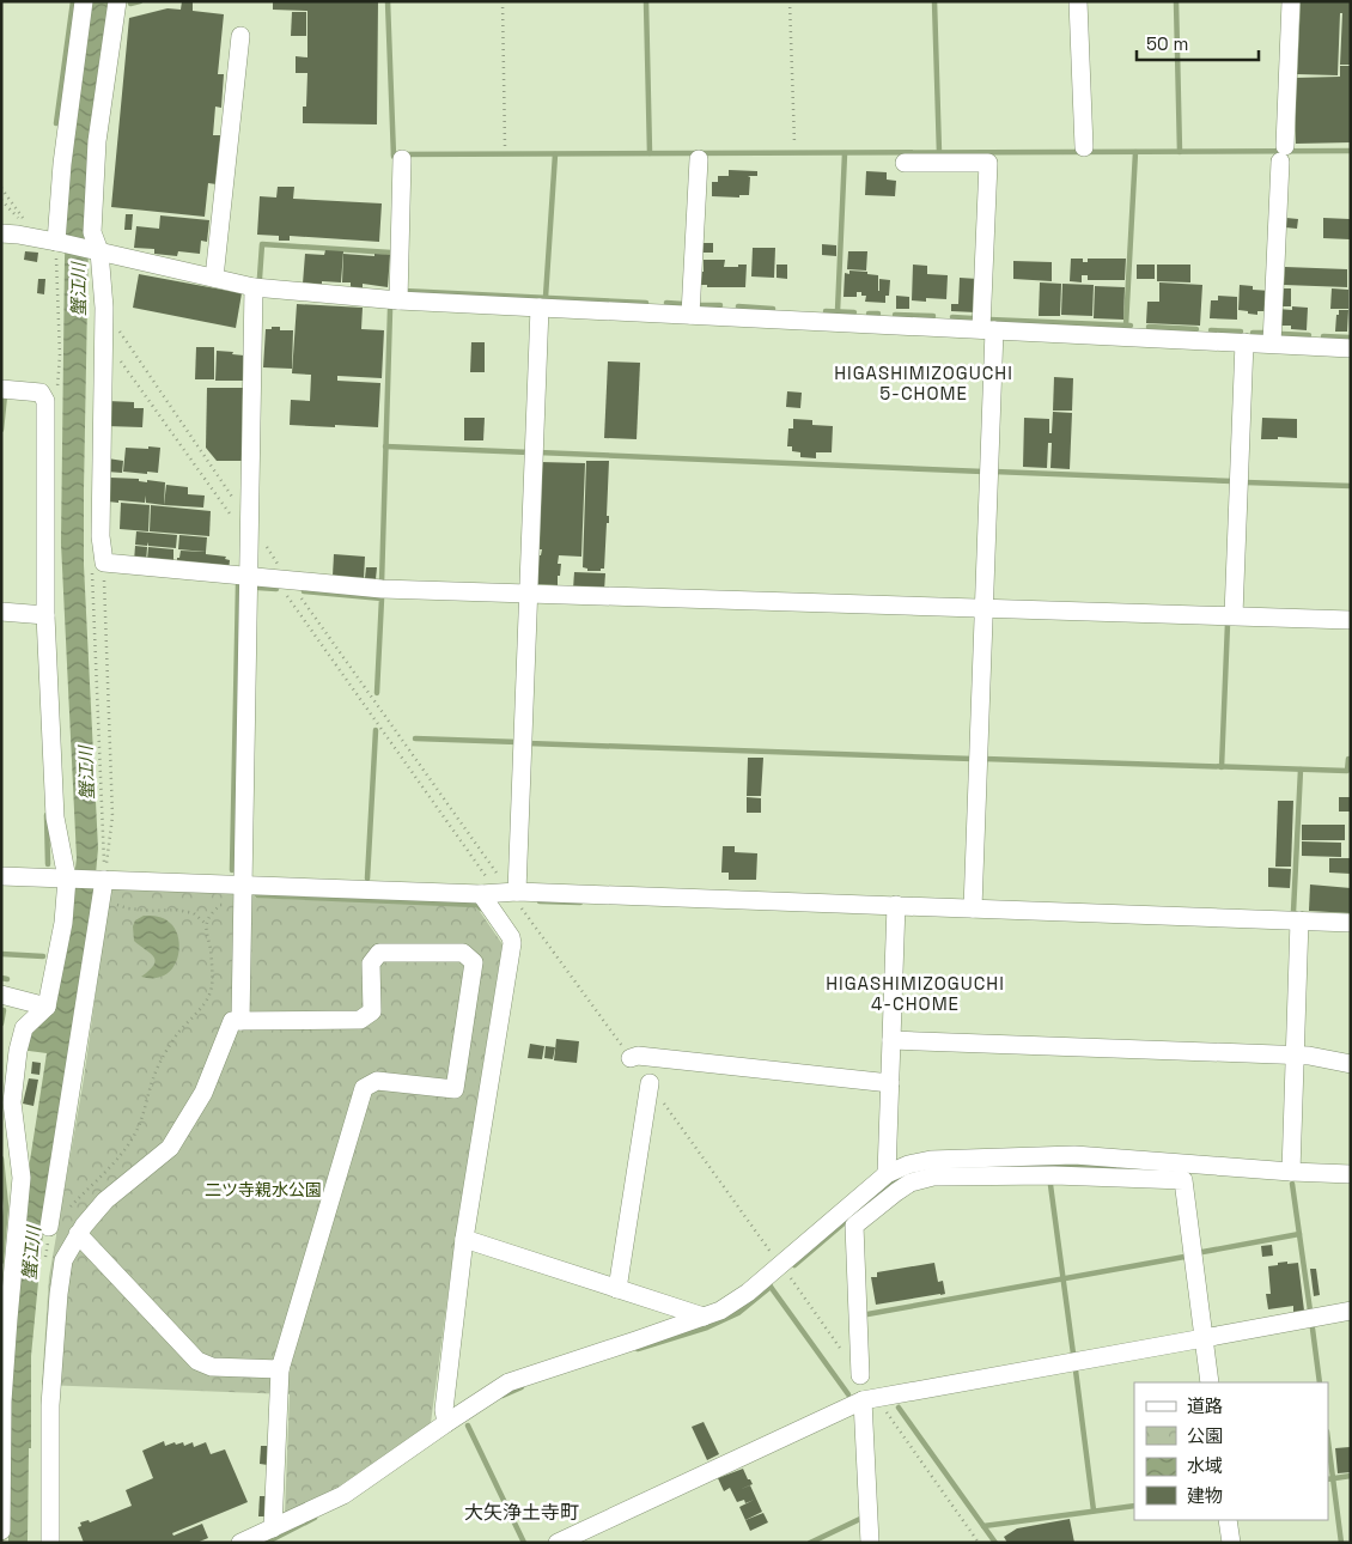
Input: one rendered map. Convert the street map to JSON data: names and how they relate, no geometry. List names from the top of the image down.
{
  "districts": ["HIGASHIMIZOGUCHI 5-CHOME", "HIGASHIMIZOGUCHI 4-CHOME", "大矢浄土寺町"],
  "water": ["蟹江川"],
  "parks": ["二ツ寺親水公園"],
  "legend": [
    "道路",
    "公園",
    "水域",
    "建物"
  ],
  "scale_bar": "50 m"
}
